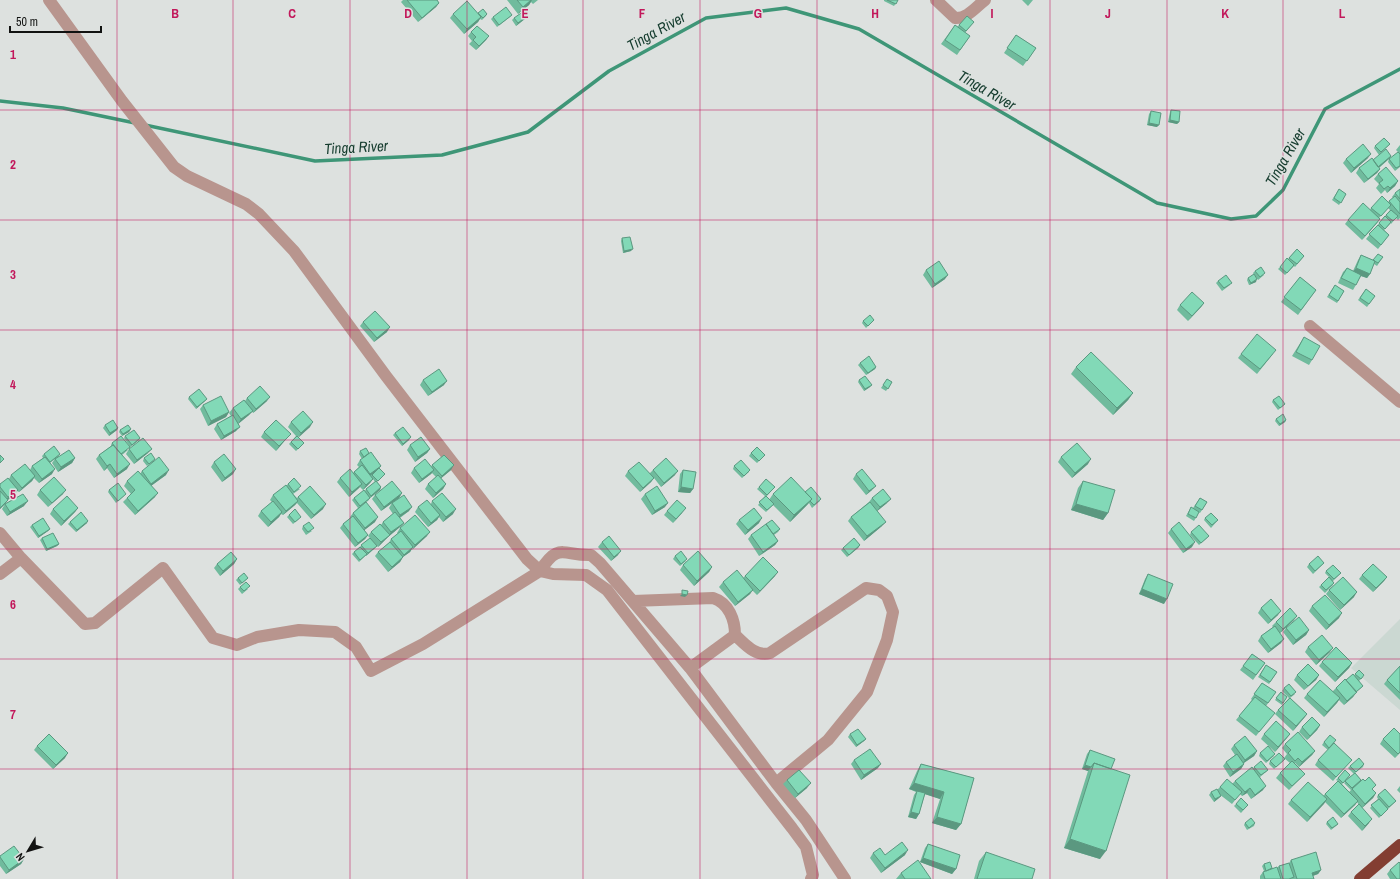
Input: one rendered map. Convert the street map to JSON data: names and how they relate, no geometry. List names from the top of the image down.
{
  "water": ["Tinga River"],
  "scale_bar": "50 m",
  "north": "bottom left",
  "grid": {
    "columns": [
      "B",
      "C",
      "D",
      "E",
      "F",
      "G",
      "H",
      "I",
      "J",
      "K",
      "L"
    ],
    "rows": [
      "1",
      "2",
      "3",
      "4",
      "5",
      "6",
      "7"
    ]
  }
}
